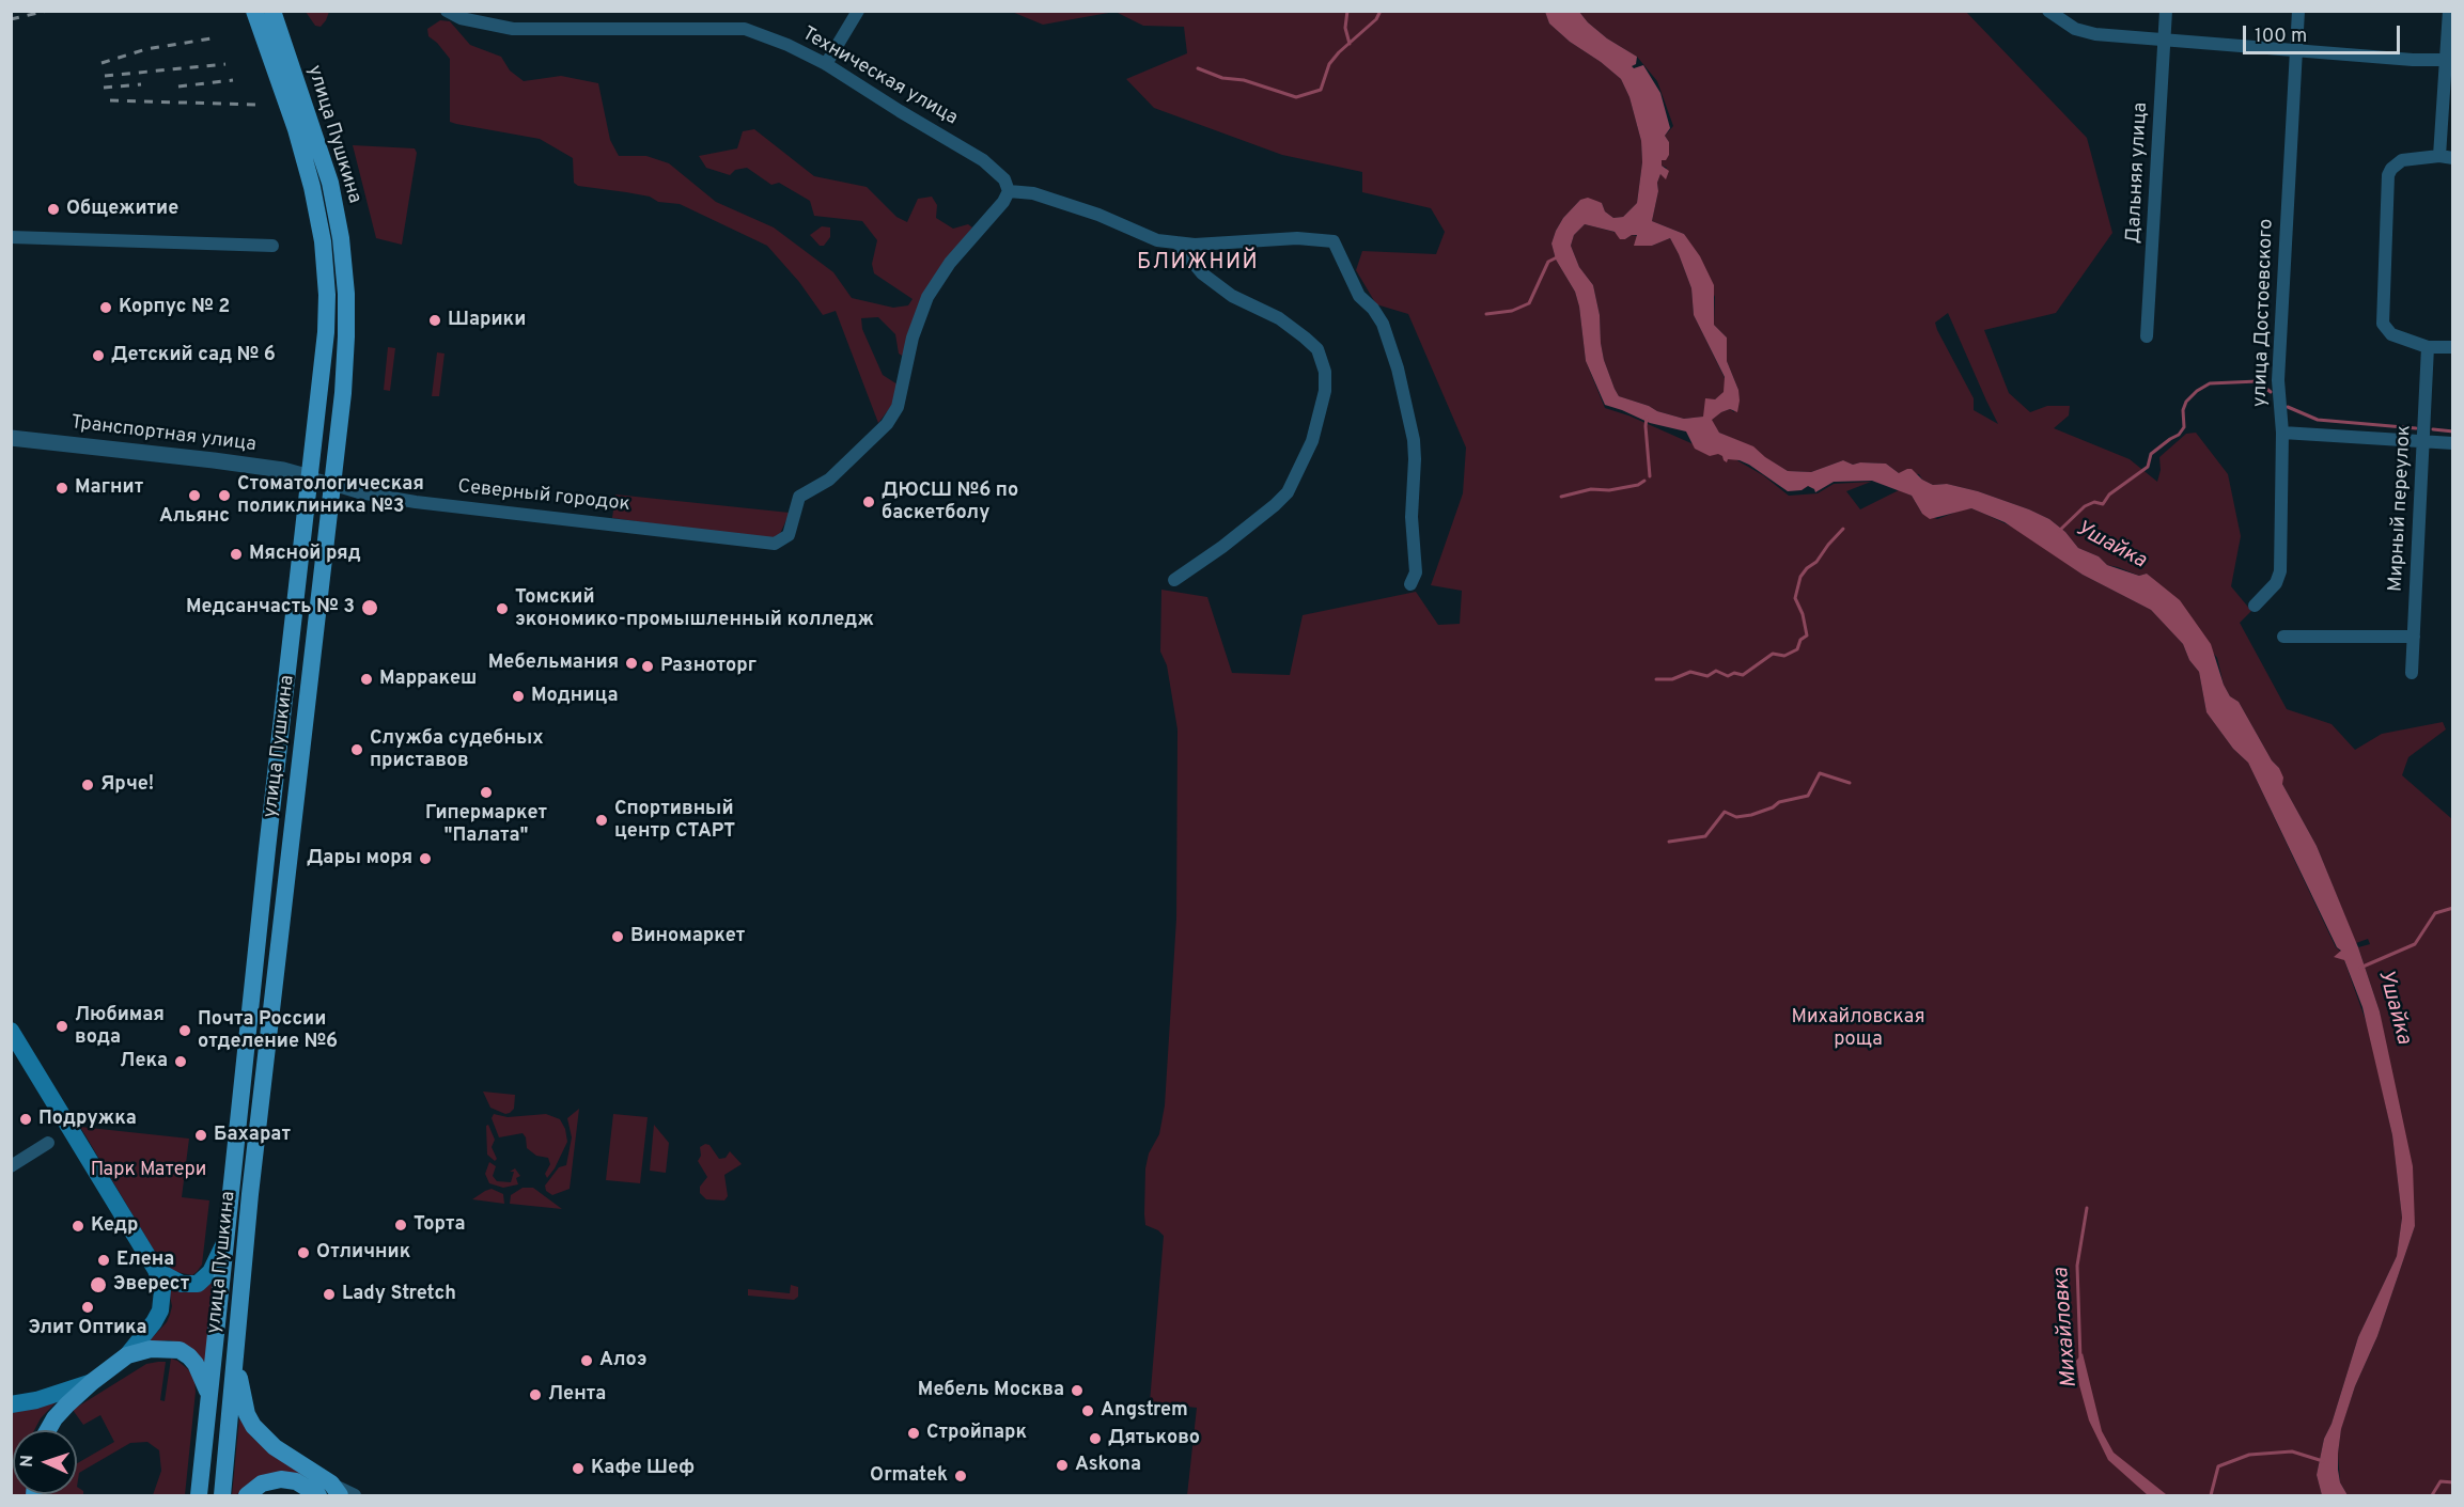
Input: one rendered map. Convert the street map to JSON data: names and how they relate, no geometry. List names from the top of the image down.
{
  "streets": {
    "main road": ["улица Пушкина"],
    "street": [
      "Техническая улица",
      "Дальняя улица",
      "улица Достоевского",
      "Транспортная улица",
      "Северный городок",
      "Мирный переулок"
    ]
  },
  "crossings": [
    ["Техническая улица", "Северный городок"],
    ["улица Пушкина", "Транспортная улица"],
    ["улица Пушкина", "Северный городок"],
    ["Транспортная улица", "Северный городок"]
  ],
  "districts": ["БЛИЖНИЙ"],
  "water": ["Ушайка", "Михайловка"],
  "parks": ["Михайловская роща", "Парк Матери"],
  "places": [
    "Общежитие",
    "Корпус № 2",
    "Шарики",
    "Детский сад № 6",
    "Магнит",
    "Альянс",
    "Стоматологическая поликлиника №3",
    "ДЮСШ №6 по баскетболу",
    "Мясной ряд",
    "Медсанчасть № 3",
    "Томский экономико-промышленный колледж",
    "Мебельмания",
    "Разноторг",
    "Марракеш",
    "Модница",
    "Служба судебных приставов",
    "Ярче!",
    "Гипермаркет \"Палата\"",
    "Спортивный центр СТАРТ",
    "Дары моря",
    "Виномаркет",
    "Любимая вода",
    "Почта России отделение №6",
    "Лека",
    "Подружка",
    "Бахарат",
    "Торта",
    "Кедр",
    "Отличник",
    "Елена",
    "Эверест",
    "Lady Stretch",
    "Элит Оптика",
    "Алоэ",
    "Мебель Москва",
    "Лента",
    "Angstrem",
    "Стройпарк",
    "Дятьково",
    "Askona",
    "Кафе Шеф",
    "Ormatek"
  ],
  "scale_bar": "100 m",
  "north": "left"
}
